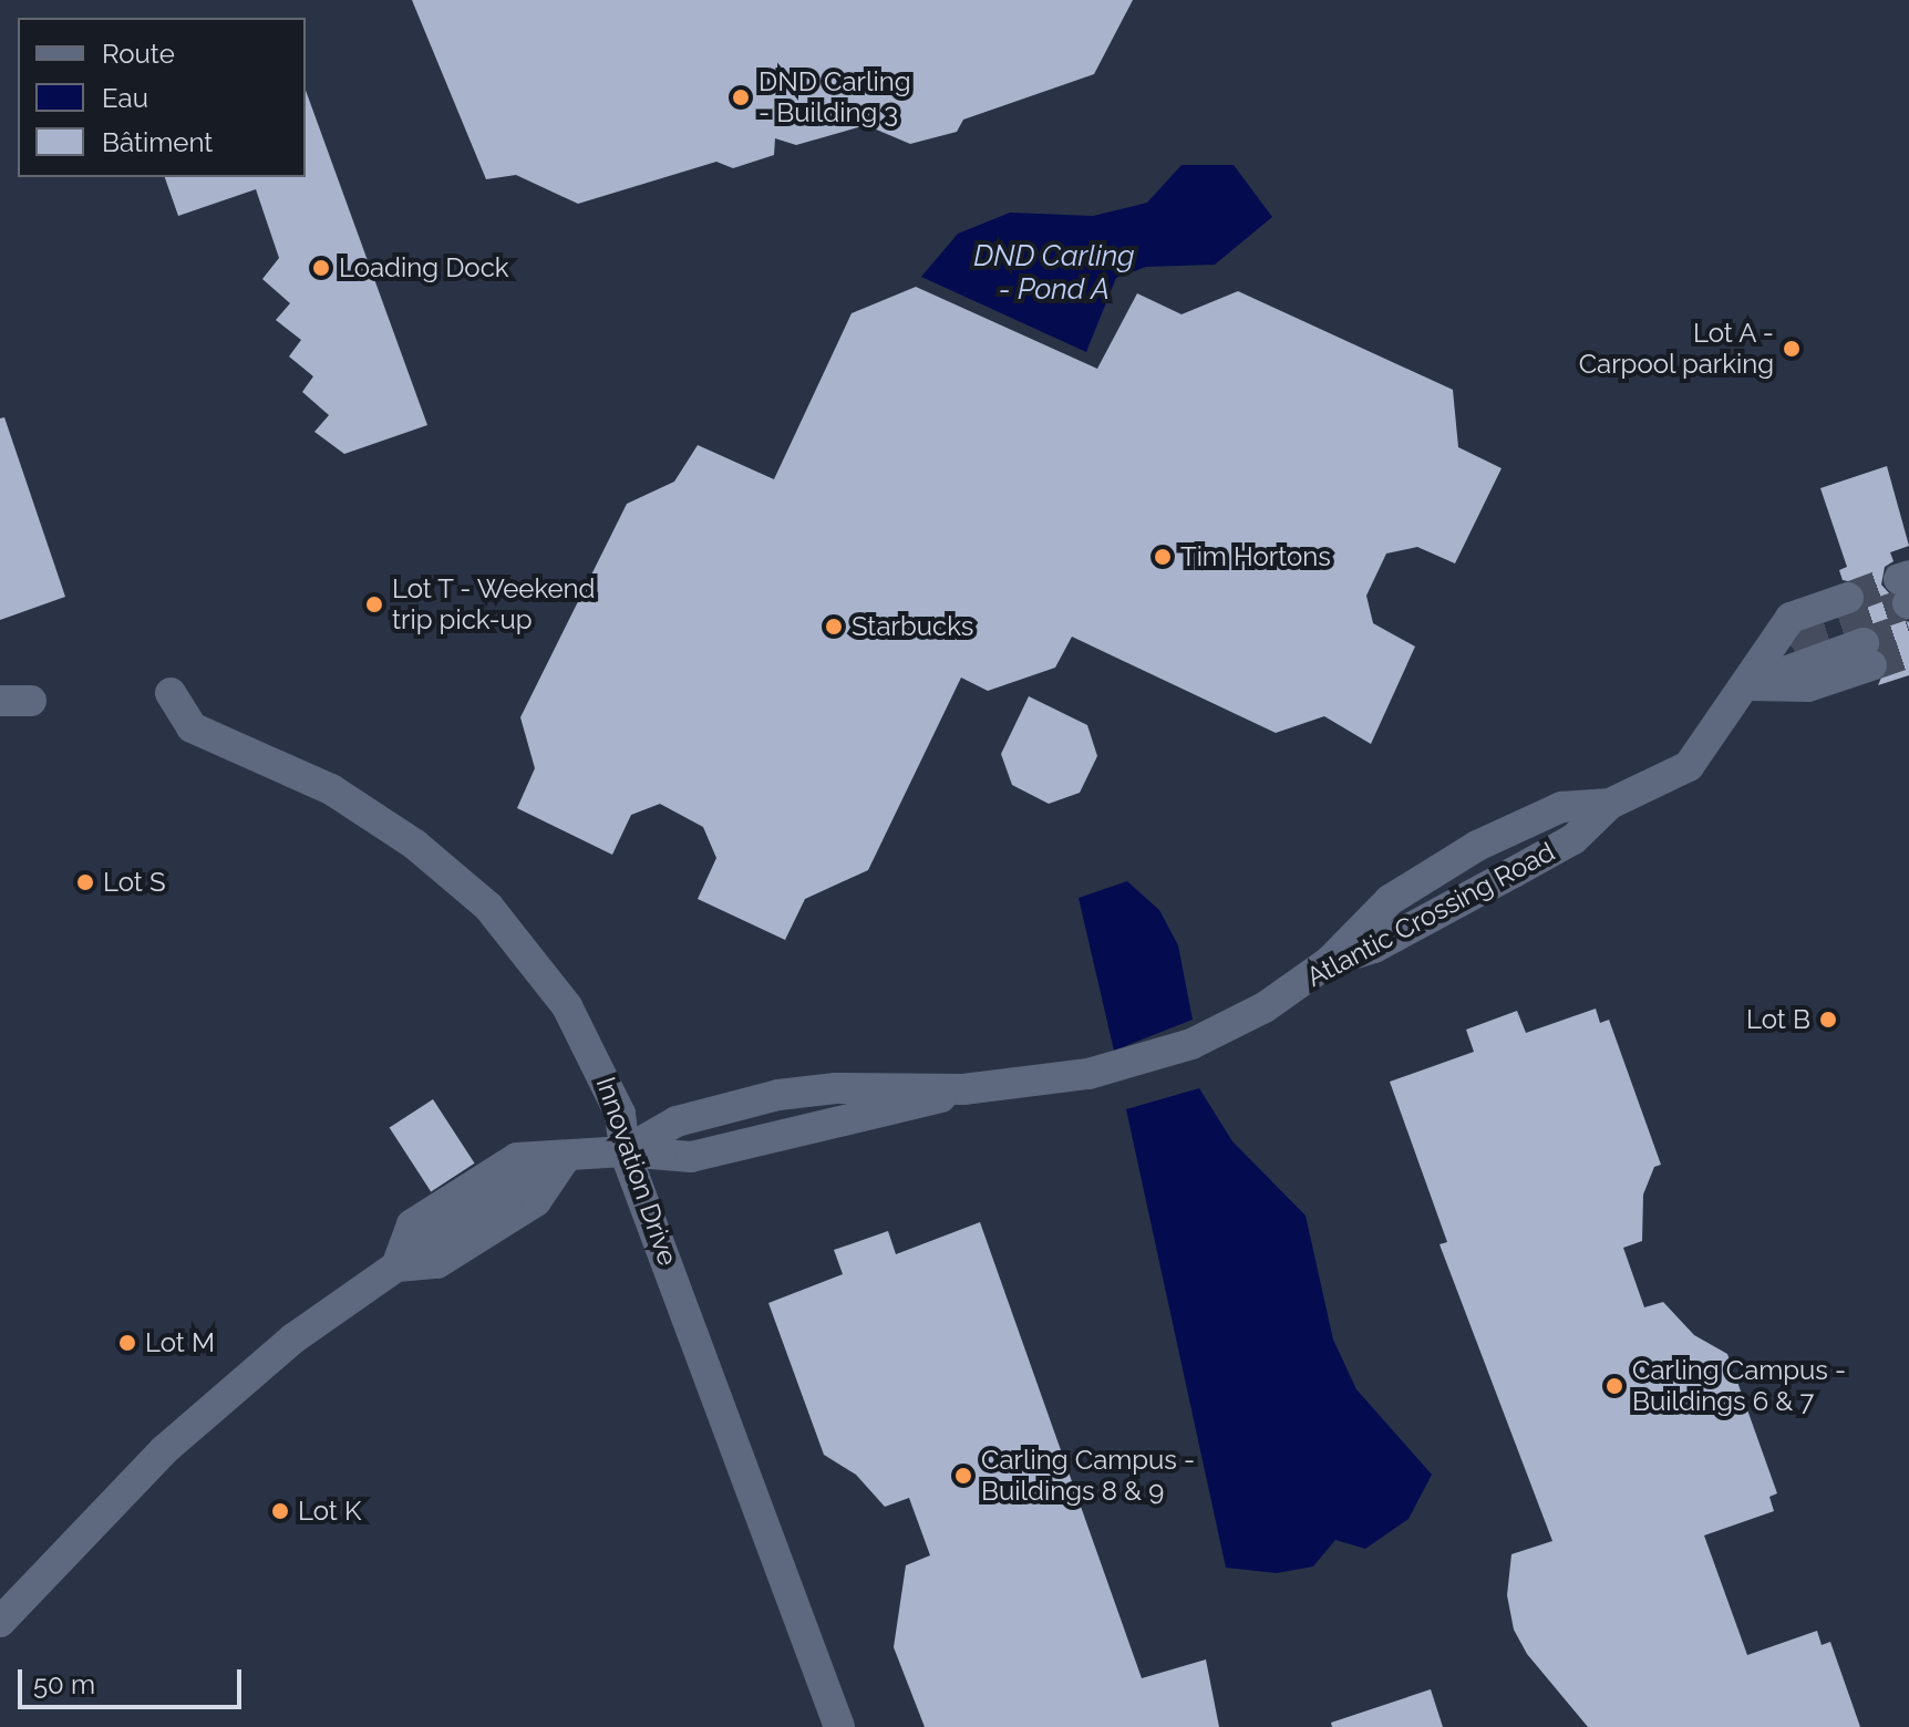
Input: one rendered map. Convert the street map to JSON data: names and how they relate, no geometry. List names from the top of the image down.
{
  "streets": {
    "street": ["Atlantic Crossing Road", "Innovation Drive"]
  },
  "crossings": [
    ["Atlantic Crossing Road", "Innovation Drive"]
  ],
  "water": ["DND Carling - Pond A"],
  "places": [
    "DND Carling - Building 3",
    "Loading Dock",
    "Lot A - Carpool parking",
    "Tim Hortons",
    "Lot T - Weekend trip pick-up",
    "Starbucks",
    "Lot S",
    "Lot B",
    "Lot M",
    "Carling Campus - Buildings 6 & 7",
    "Carling Campus - Buildings 8 & 9",
    "Lot K"
  ],
  "legend": ["Route", "Eau", "Bâtiment"],
  "scale_bar": "50 m"
}
